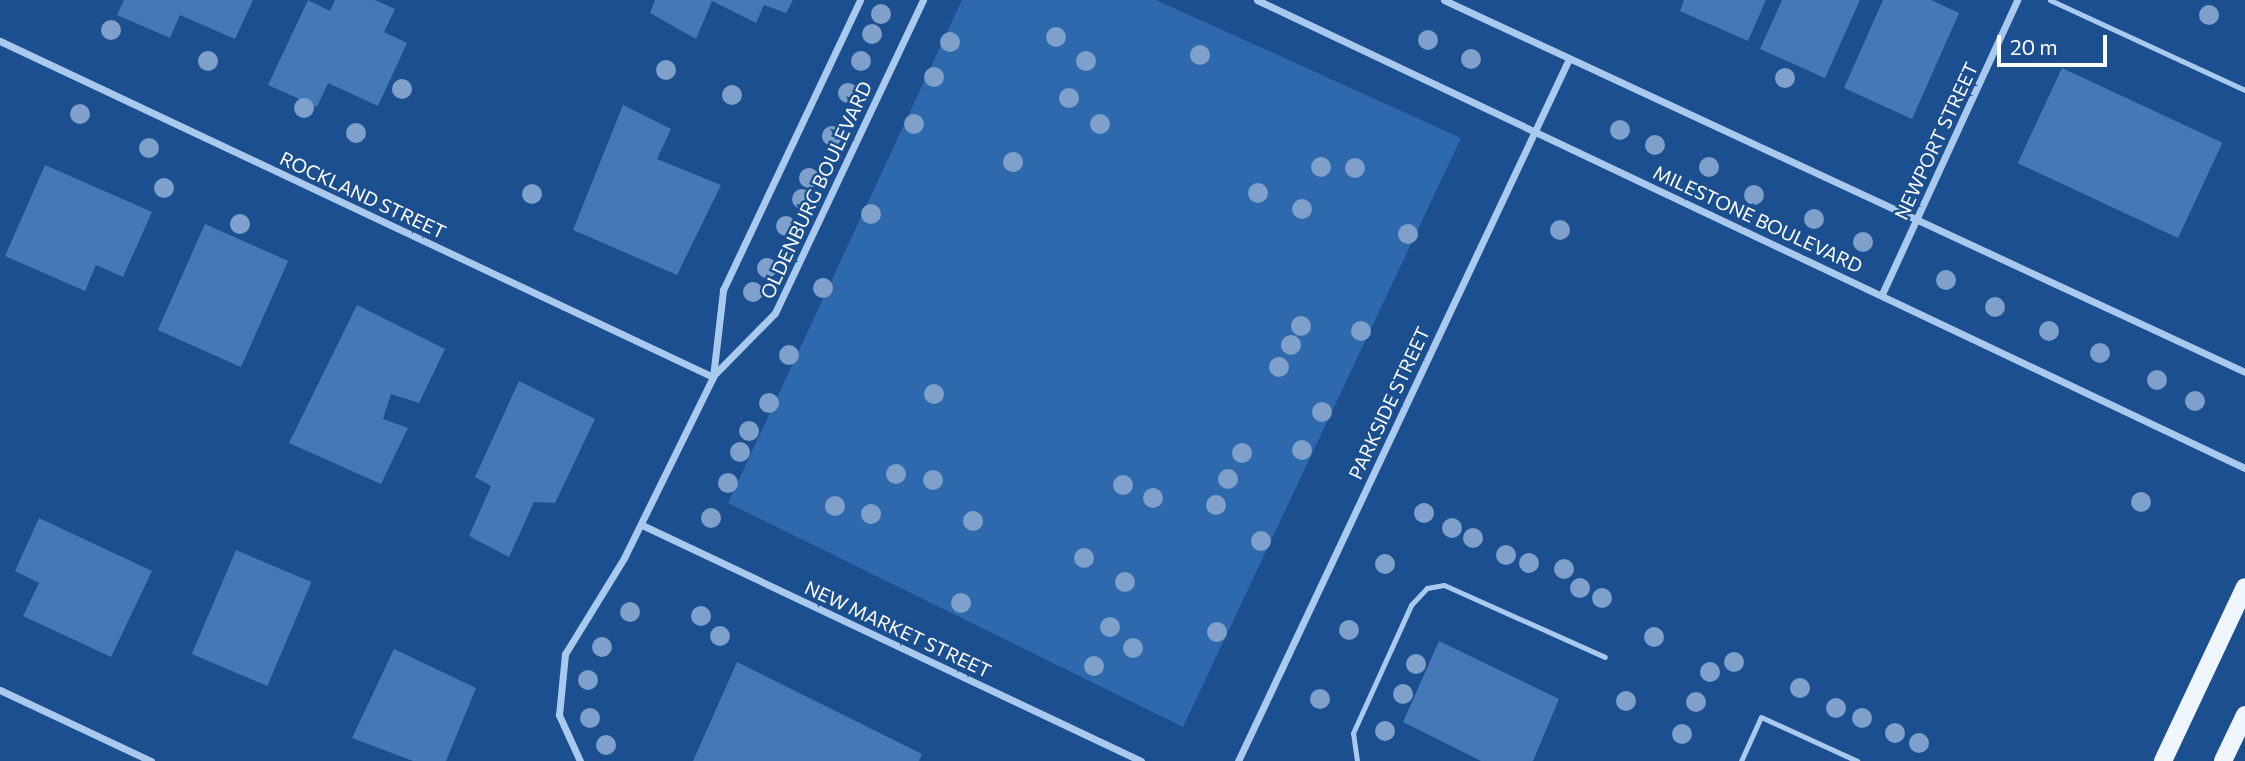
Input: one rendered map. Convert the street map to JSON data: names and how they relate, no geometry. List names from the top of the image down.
{
  "streets": {
    "street": [
      "NEWPORT STREET",
      "OLDENBURG BOULEVARD",
      "ROCKLAND STREET",
      "MILESTONE BOULEVARD",
      "PARKSIDE STREET",
      "NEW MARKET STREET"
    ]
  },
  "crossings": [
    ["NEWPORT STREET", "MILESTONE BOULEVARD"],
    ["OLDENBURG BOULEVARD", "ROCKLAND STREET"],
    ["OLDENBURG BOULEVARD", "NEW MARKET STREET"],
    ["MILESTONE BOULEVARD", "PARKSIDE STREET"]
  ],
  "scale_bar": "20 m"
}
